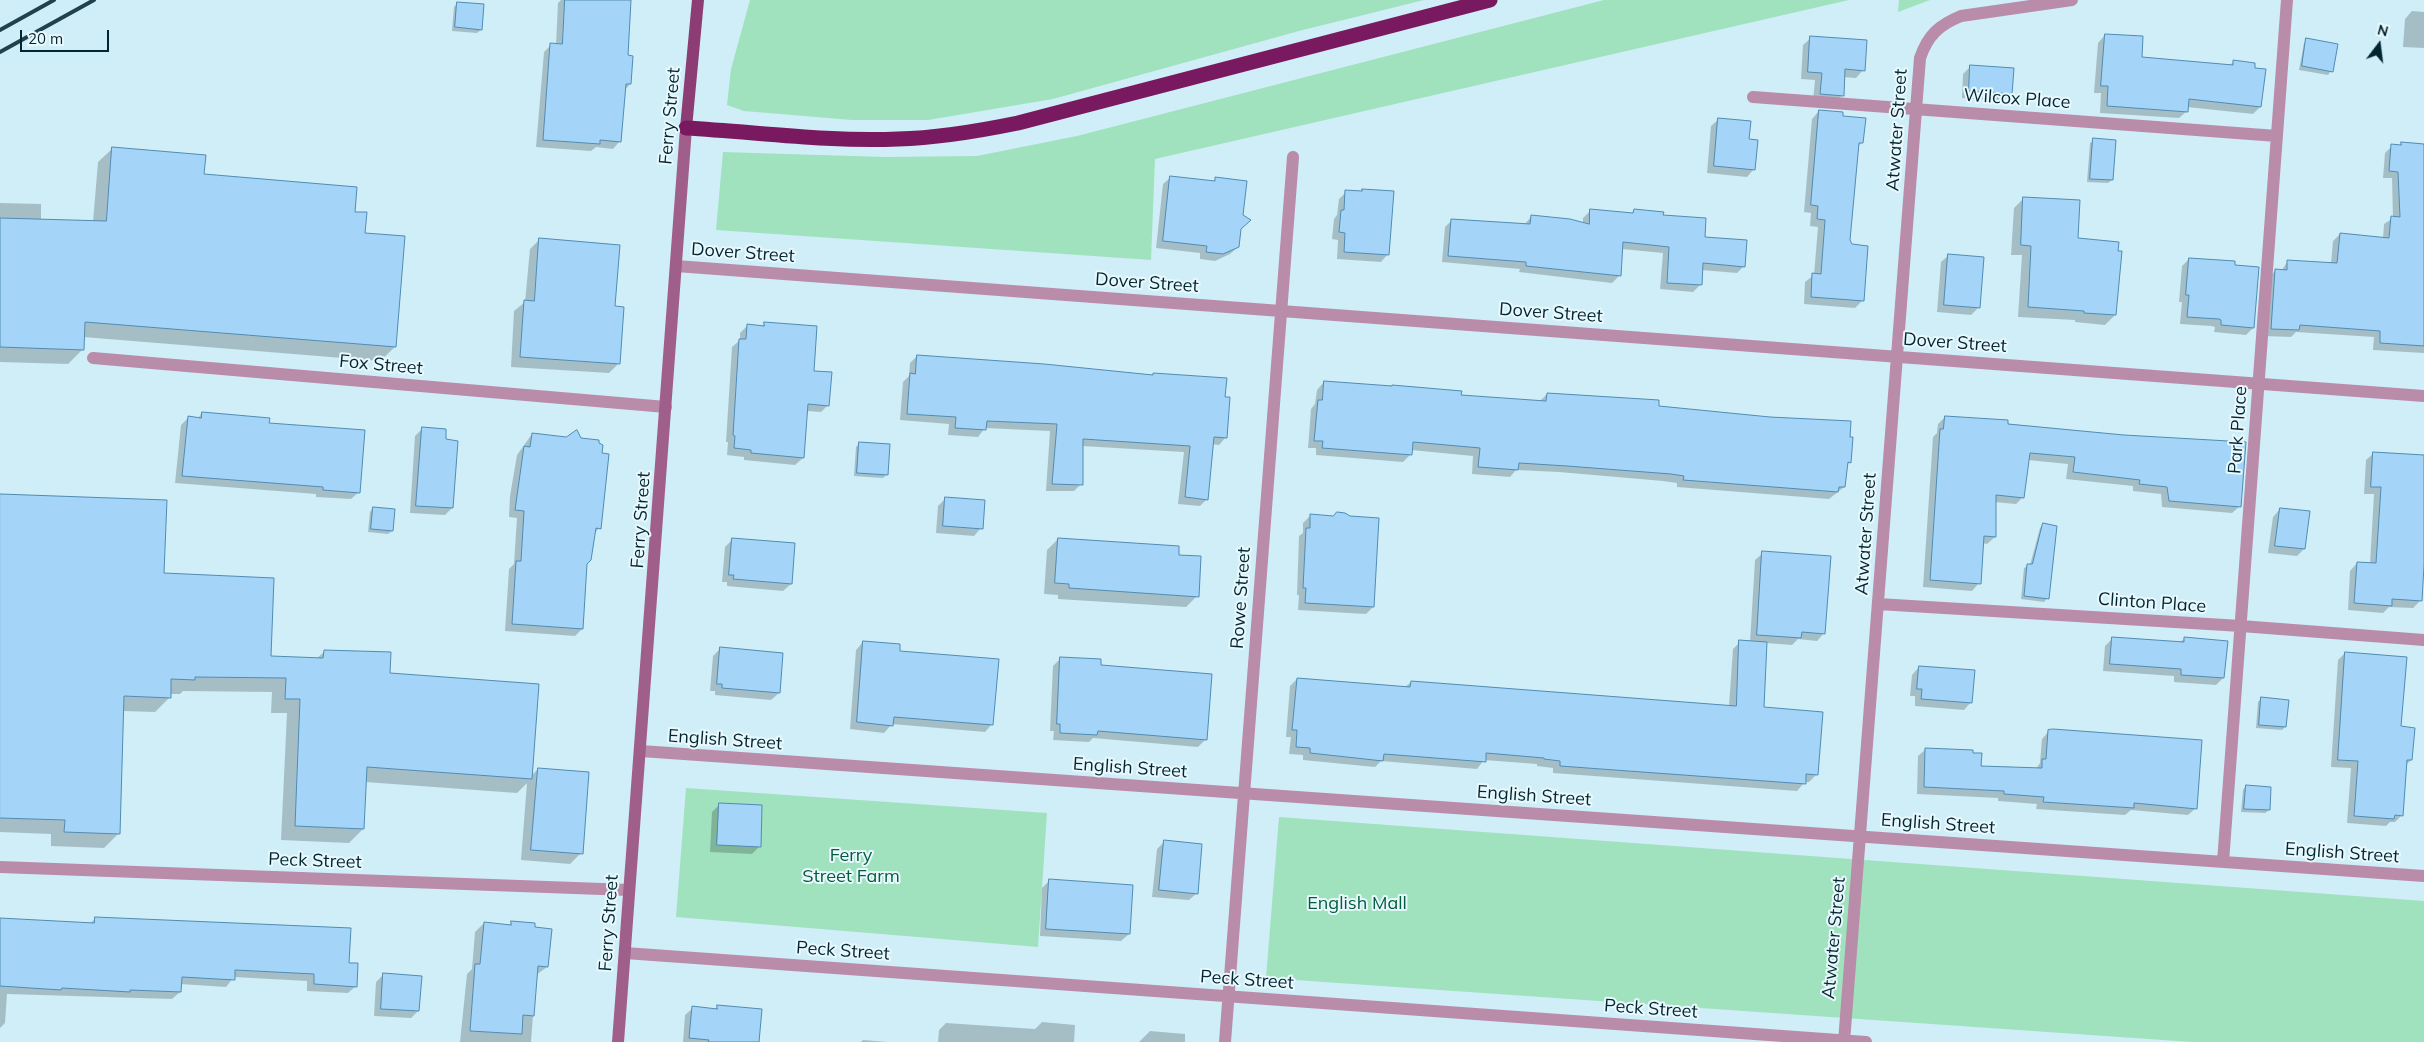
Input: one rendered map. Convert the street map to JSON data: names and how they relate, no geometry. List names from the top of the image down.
{
  "streets": {
    "main road": ["Ferry Street"],
    "street": [
      "Wilcox Place",
      "Atwater Street",
      "Dover Street",
      "Fox Street",
      "Park Place",
      "Rowe Street",
      "Clinton Place",
      "English Street",
      "Peck Street"
    ]
  },
  "crossings": [
    ["Wilcox Place", "Atwater Street"],
    ["Wilcox Place", "Park Place"],
    ["Ferry Street", "Dover Street"],
    ["Ferry Street", "Fox Street"],
    ["Ferry Street", "English Street"],
    ["Ferry Street", "Peck Street"],
    ["Atwater Street", "Dover Street"],
    ["Atwater Street", "Clinton Place"],
    ["Atwater Street", "English Street"],
    ["Atwater Street", "Peck Street"],
    ["Dover Street", "Park Place"],
    ["Dover Street", "Rowe Street"],
    ["Park Place", "Clinton Place"],
    ["Park Place", "English Street"],
    ["Rowe Street", "English Street"],
    ["Rowe Street", "Peck Street"]
  ],
  "parks": ["Ferry Street Farm", "English Mall"],
  "scale_bar": "20 m",
  "north": "top"
}
